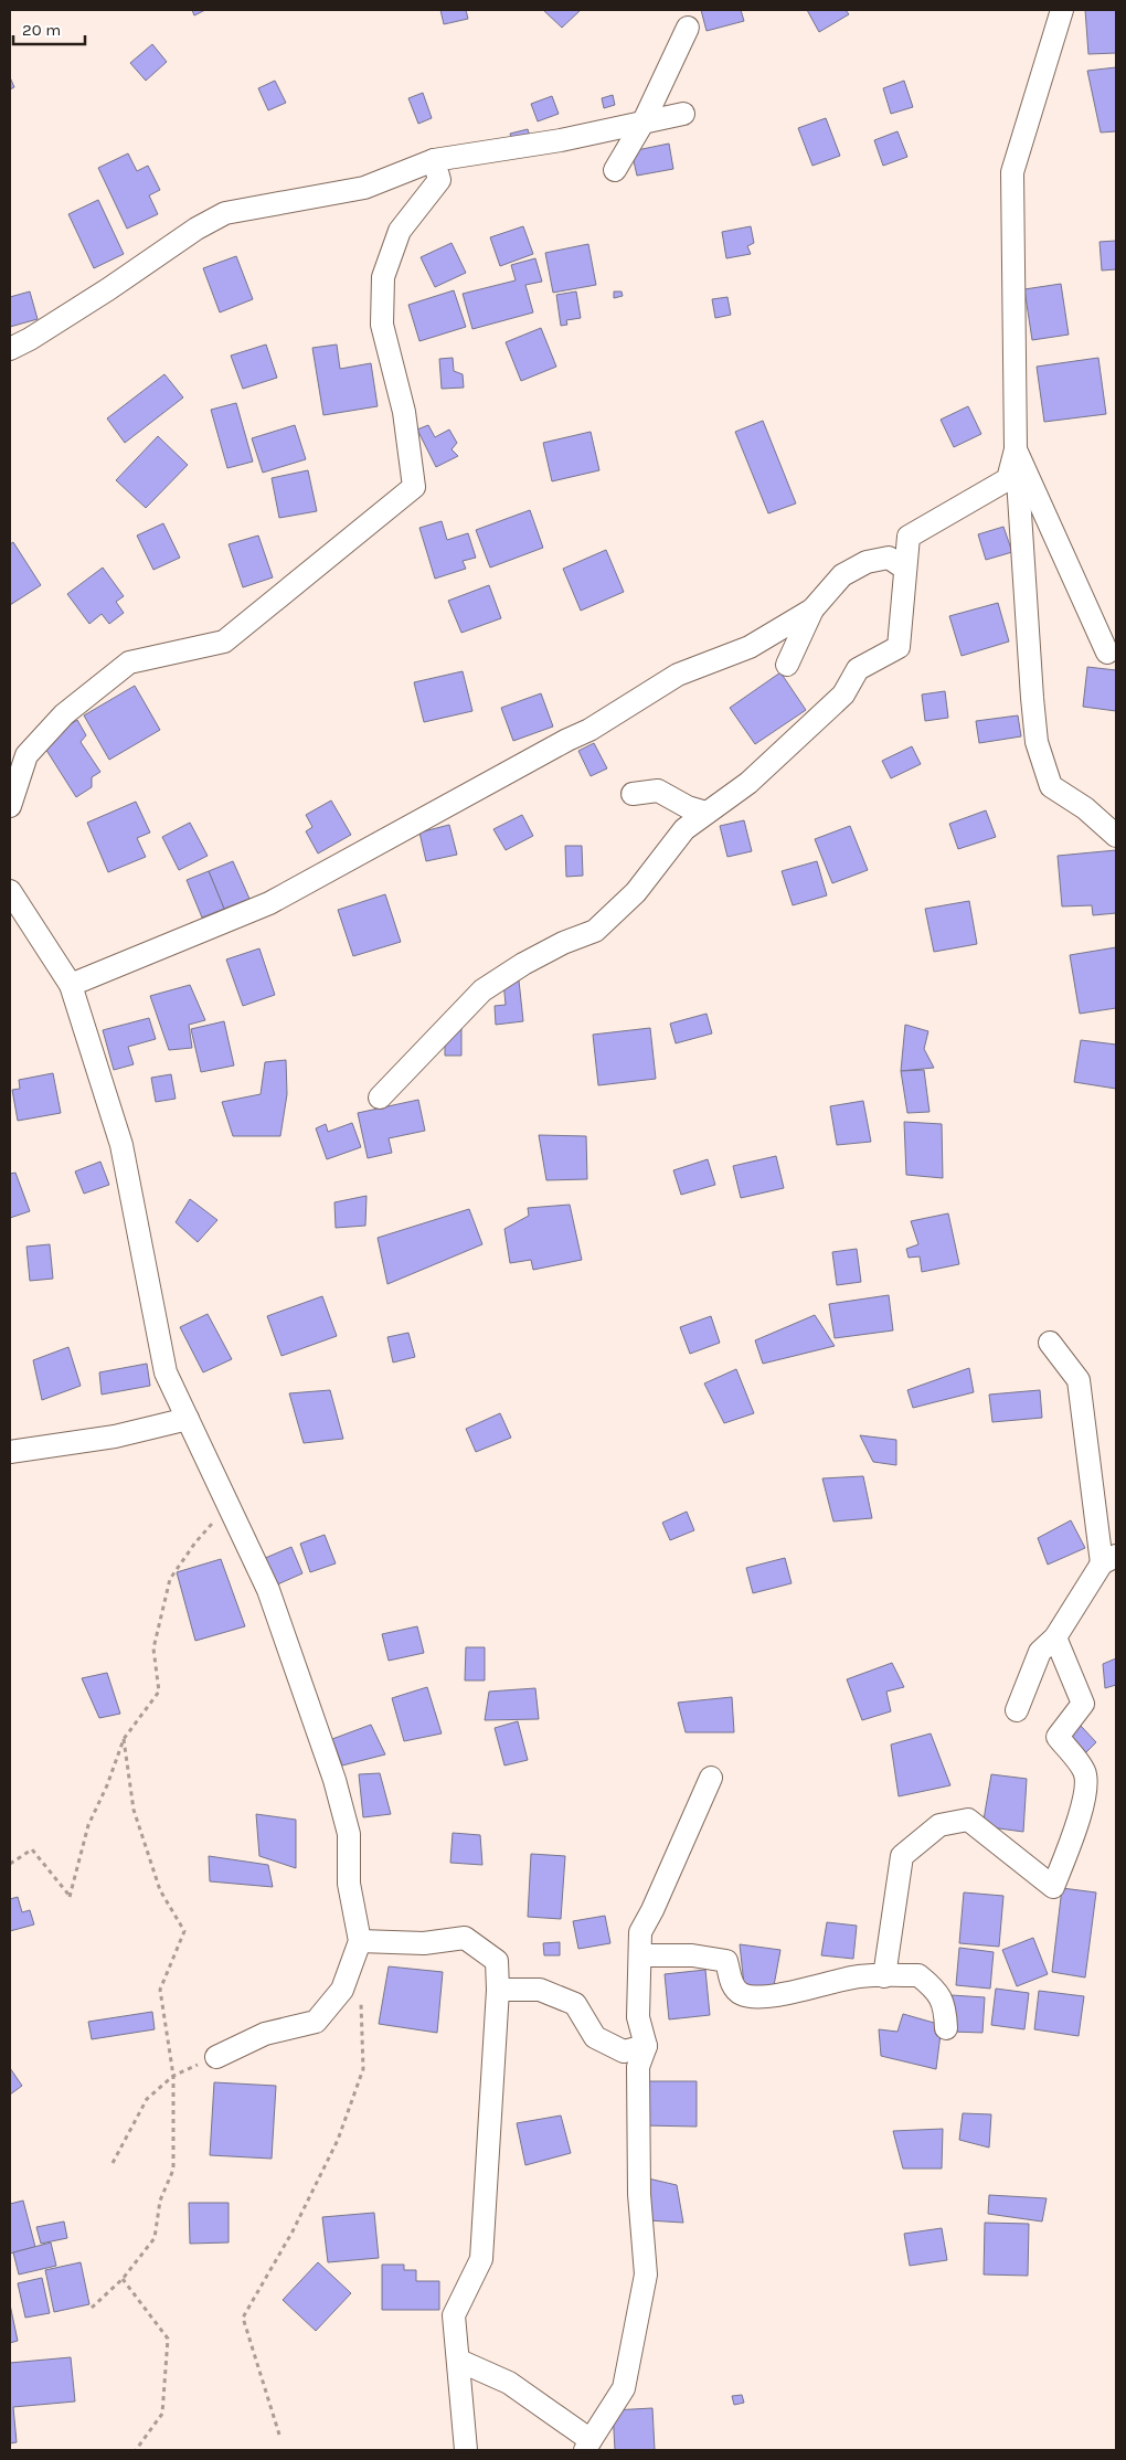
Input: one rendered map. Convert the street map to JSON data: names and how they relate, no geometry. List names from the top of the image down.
{
  "scale_bar": "20 m"
}
